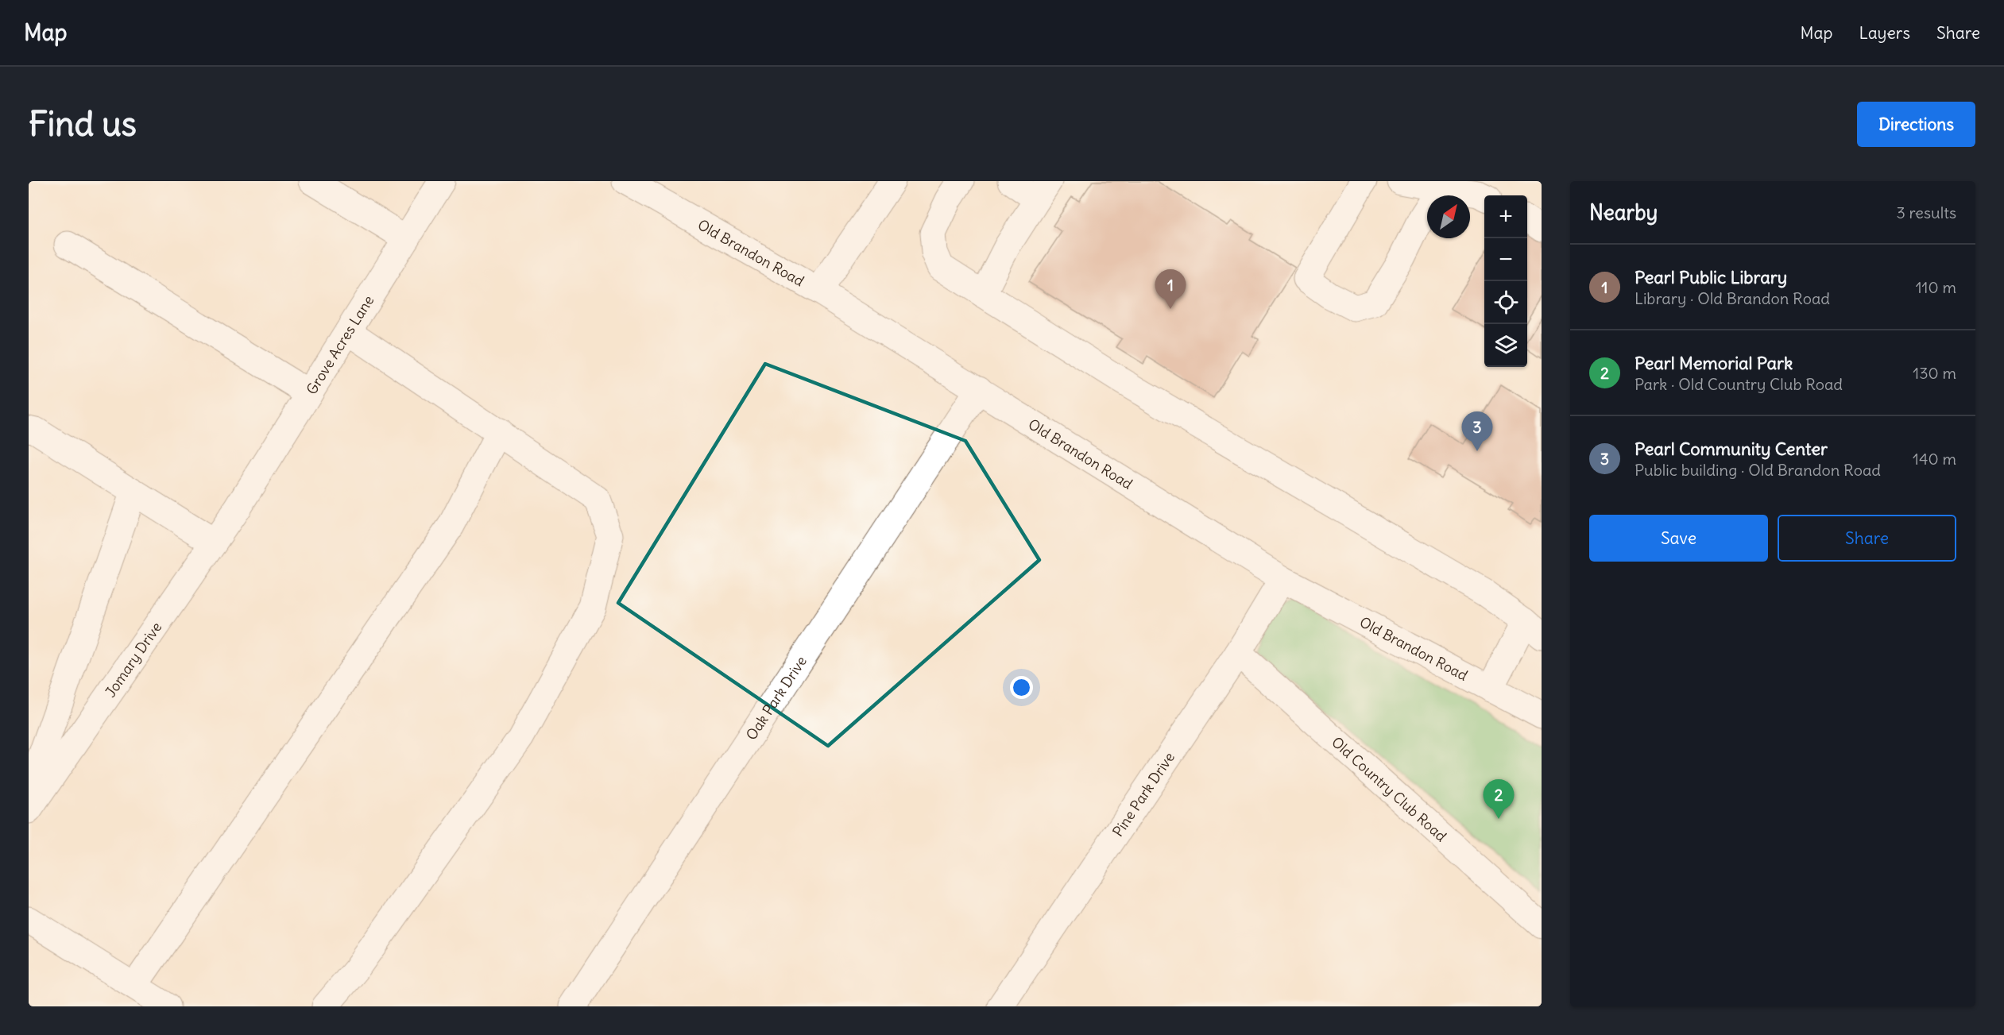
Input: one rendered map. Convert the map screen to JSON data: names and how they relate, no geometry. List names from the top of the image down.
{
  "streets": {
    "street": [
      "Old Brandon Road",
      "Grove Acres Lane",
      "Jomary Drive",
      "Oak Park Drive",
      "Old Country Club Road",
      "Pine Park Drive"
    ]
  },
  "crossings": [
    ["Old Brandon Road", "Oak Park Drive"],
    ["Old Brandon Road", "Pine Park Drive"],
    ["Grove Acres Lane", "Jomary Drive"],
    ["Old Country Club Road", "Pine Park Drive"]
  ],
  "north": "top right",
  "page": {
    "header": "Map",
    "nav": ["Map", "Layers", "Share"],
    "buttons": [
      "Directions",
      ["Save", "Share"]
    ],
    "title": "Find us",
    "heading": ["Nearby", "3 results"],
    "map_buttons": ["+", "−"],
    "list": [
      {
        "mark": "1",
        "name": "Pearl Public Library",
        "note": "Library · Old Brandon Road",
        "value": "110 m"
      },
      {
        "mark": "2",
        "name": "Pearl Memorial Park",
        "note": "Park · Old Country Club Road",
        "value": "130 m"
      },
      {
        "mark": "3",
        "name": "Pearl Community Center",
        "note": "Public building · Old Brandon Road",
        "value": "140 m"
      }
    ],
    "pins": ["1", "3", "2"]
  }
}
